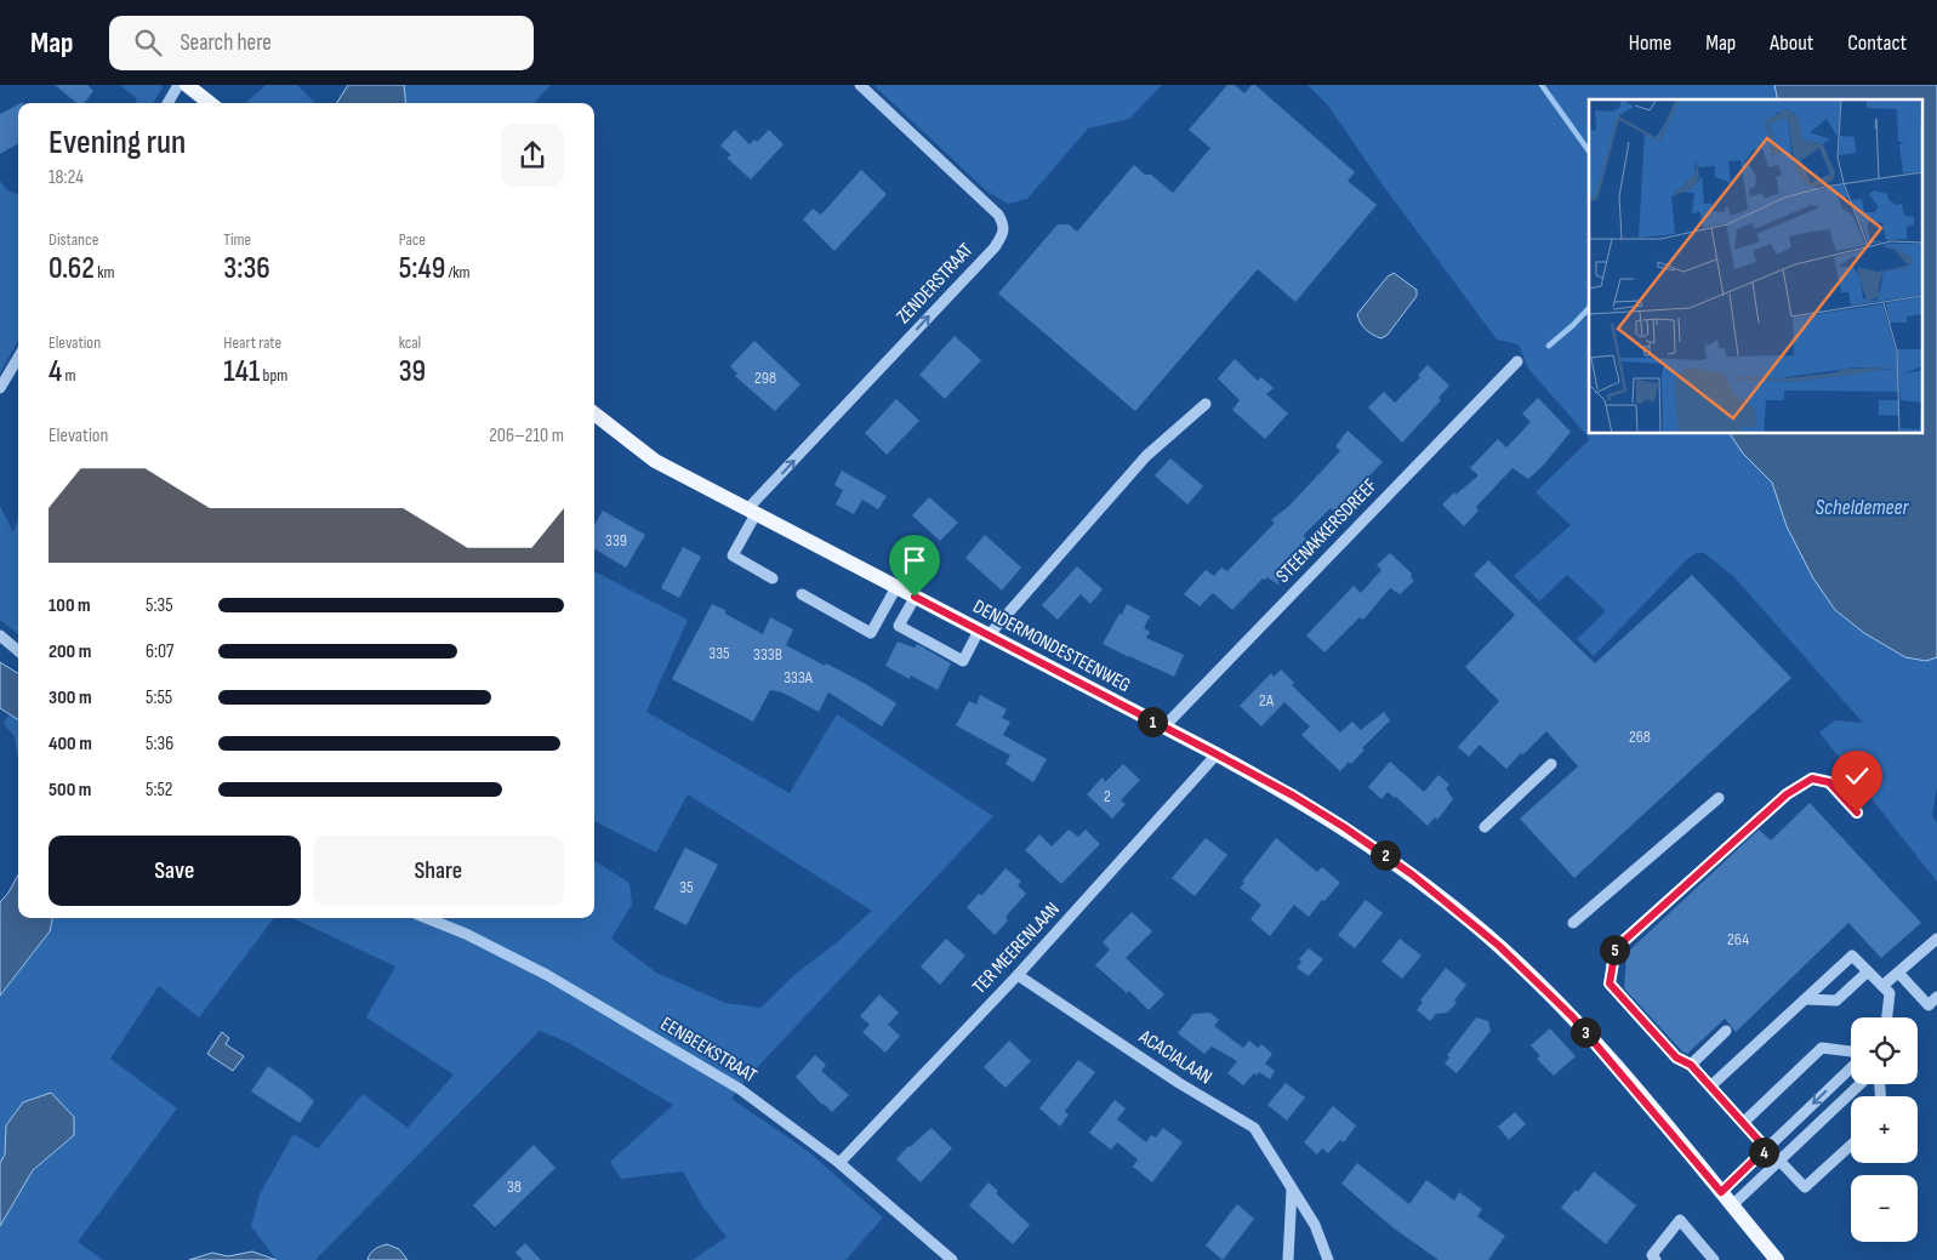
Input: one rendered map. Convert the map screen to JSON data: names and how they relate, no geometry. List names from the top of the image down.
{
  "streets": {
    "main road": ["DENDERMONDESTEENWEG"],
    "street": [
      "ZENDERSTRAAT",
      "STEENAKKERSDREEF",
      "TER MEERENLAAN",
      "EENBEEKSTRAAT",
      "ACACIALAAN"
    ]
  },
  "crossings": [
    ["ZENDERSTRAAT", "DENDERMONDESTEENWEG"],
    ["STEENAKKERSDREEF", "DENDERMONDESTEENWEG"],
    ["DENDERMONDESTEENWEG", "TER MEERENLAAN"],
    ["TER MEERENLAAN", "EENBEEKSTRAAT"],
    ["TER MEERENLAAN", "ACACIALAAN"]
  ],
  "water": ["Scheldemeer"],
  "house_numbers": [
    "298",
    "339",
    "335",
    "333B",
    "333A",
    "2A",
    "268",
    "2",
    "35",
    "264",
    "38"
  ],
  "page": {
    "header": "Map",
    "search": "Search here",
    "nav": [
      "Home",
      "Map",
      "About",
      "Contact"
    ],
    "heading": ["Evening run", "18:24"],
    "stats": [
      ["Distance", "0.62 km"],
      ["Time", "3:36"],
      ["Pace", "5:49 /km"],
      ["Elevation", "4 m"],
      ["Heart rate", "141 bpm"],
      ["kcal", "39"]
    ],
    "chart": ["Elevation", "206–210 m"],
    "list": [
      {
        "name": "100 m",
        "note": "5:35"
      },
      {
        "name": "200 m",
        "note": "6:07"
      },
      {
        "name": "300 m",
        "note": "5:55"
      },
      {
        "name": "400 m",
        "note": "5:36"
      },
      {
        "name": "500 m",
        "note": "5:52"
      }
    ],
    "pins": [
      "1",
      "2",
      "5",
      "3",
      "4"
    ],
    "buttons": ["Save", "Share"],
    "map_buttons": ["+", "−"]
  }
}
